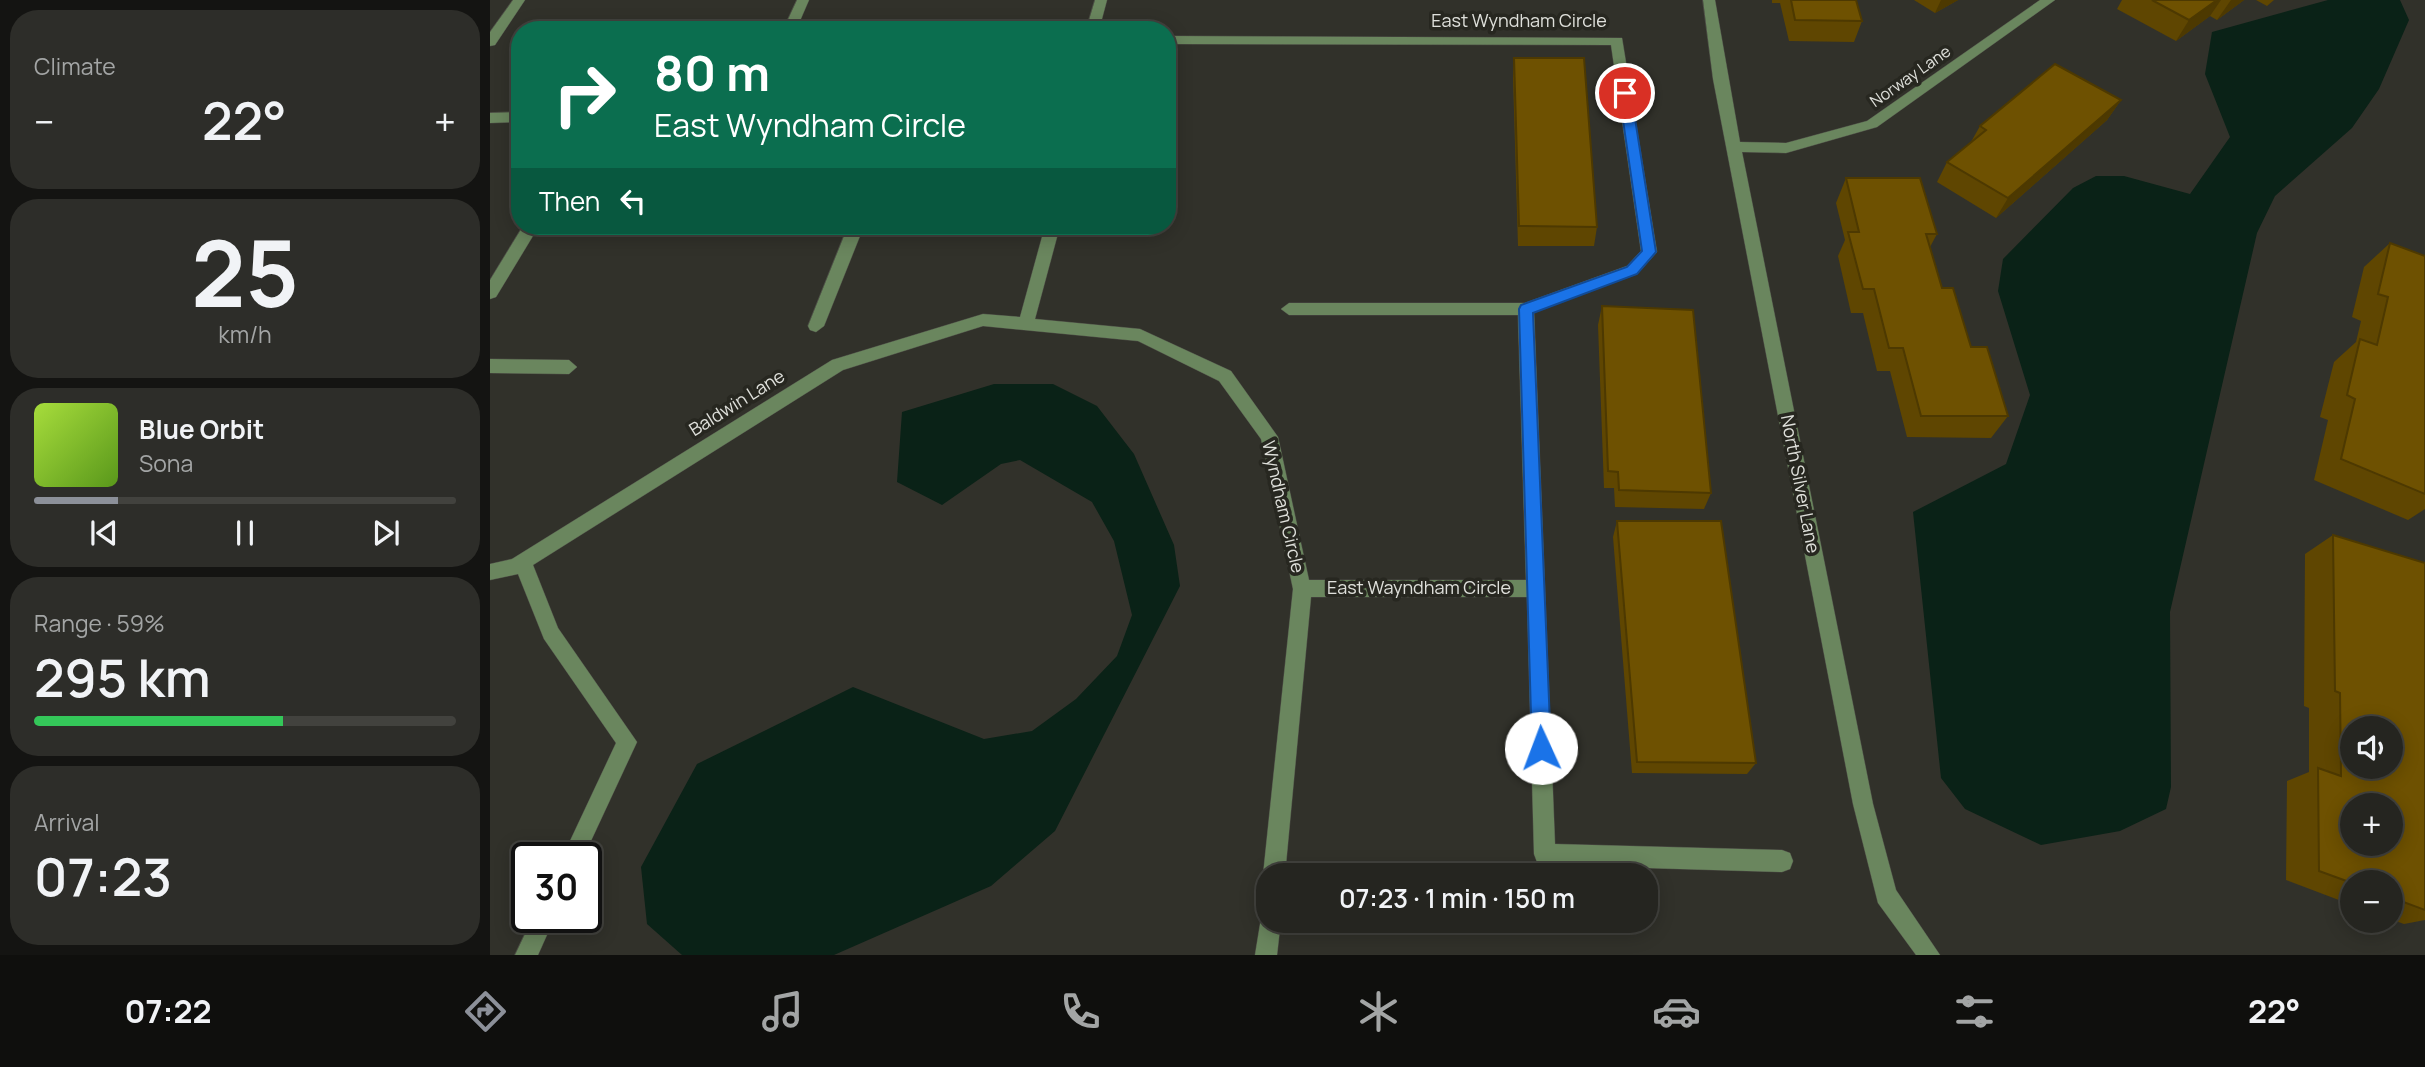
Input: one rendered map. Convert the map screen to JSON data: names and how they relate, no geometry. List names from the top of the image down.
{
  "streets": {
    "street": [
      "East Wyndham Circle",
      "Norway Lane",
      "Baldwin Lane",
      "North Silver Lane",
      "Wyndham Circle",
      "East Wayndham Circle"
    ]
  },
  "crossings": [
    ["Norway Lane", "North Silver Lane"],
    ["Baldwin Lane", "Wyndham Circle"],
    ["Wyndham Circle", "East Wayndham Circle"]
  ],
  "page": {
    "tile": [
      "Climate",
      ["25", "km/h"],
      ["Range · 59%", "295 km"],
      ["Arrival", "07:23"]
    ],
    "turn": ["80 m", "East Wyndham Circle"],
    "heat": ["−", "22°", "+"],
    "then": "Then",
    "song": ["Blue Orbit", "Sona"],
    "map_buttons": ["+", "−"],
    "limit": "30",
    "trip": "07:23 · 1 min · 150 m",
    "tabs": ["07:22", "22°"]
  }
}
